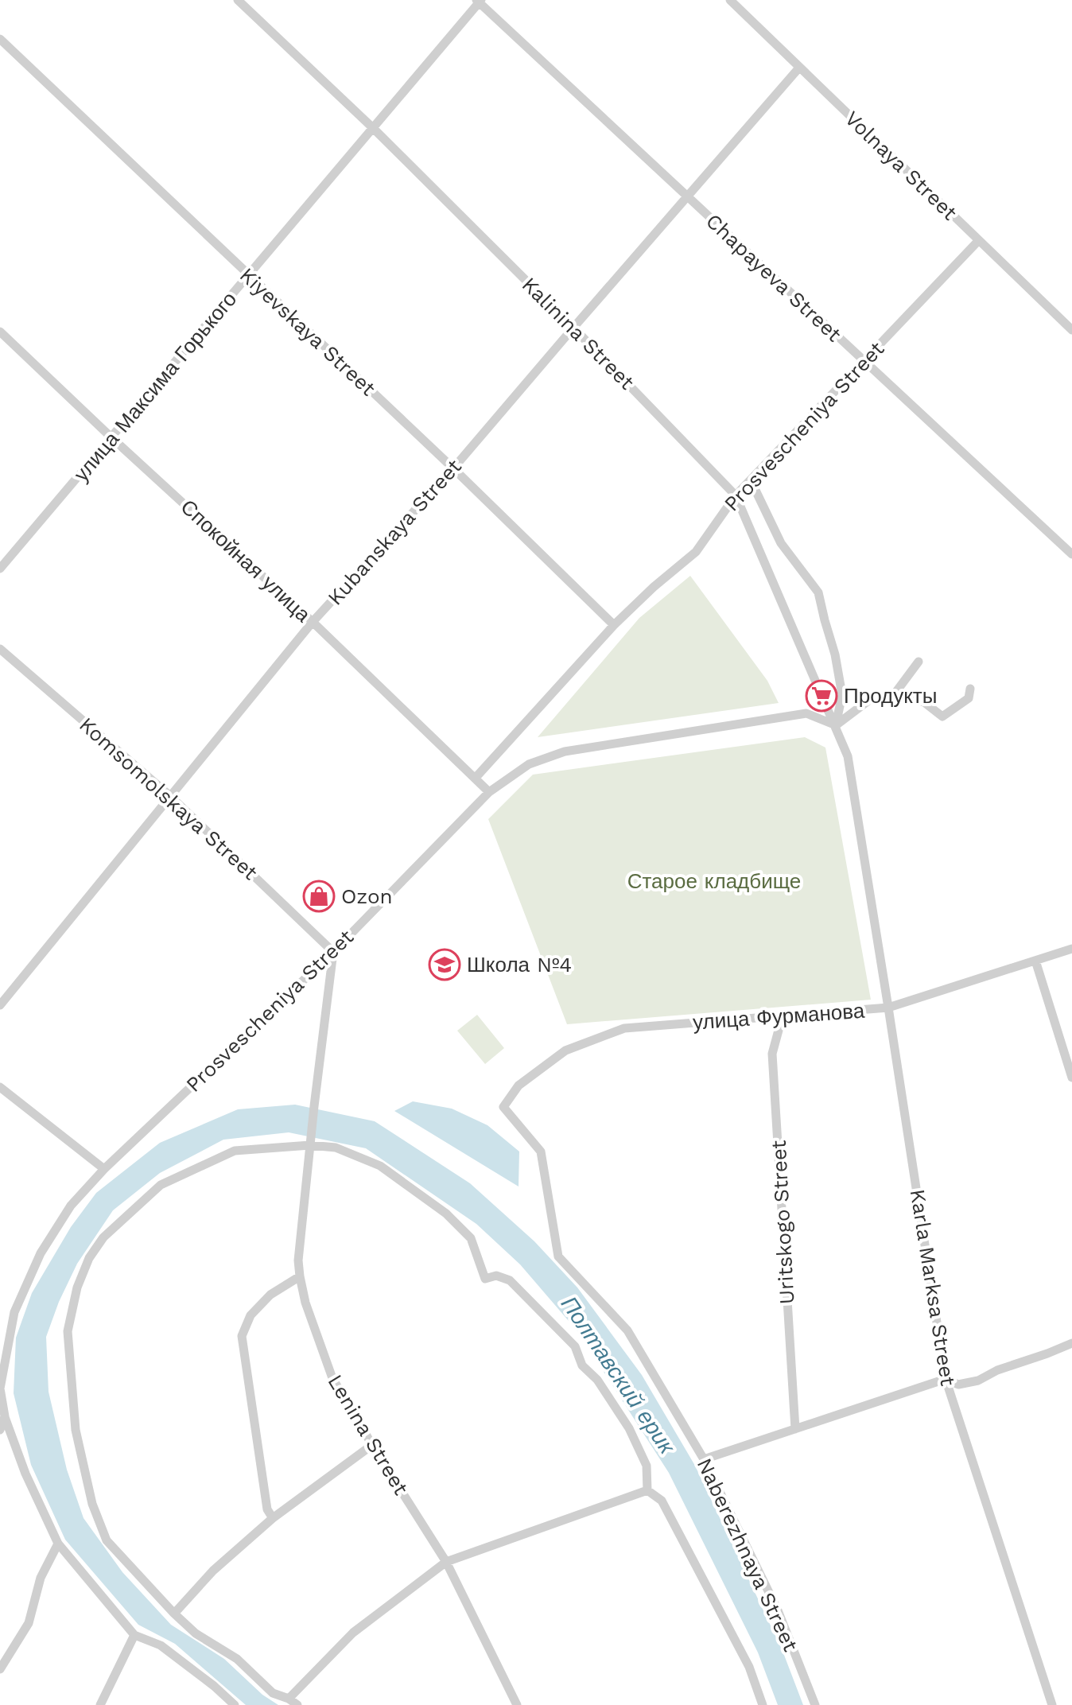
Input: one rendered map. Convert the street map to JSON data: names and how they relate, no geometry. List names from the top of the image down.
{
  "streets": {
    "street": [
      "Volnaya Street",
      "Chapayeva Street",
      "Kiyevskaya Street",
      "Kalinina Street",
      "улица Максима Горького",
      "Prosvescheniya Street",
      "Kubanskaya Street",
      "Спокойная улица",
      "Komsomolskaya Street",
      "улица Фурманова",
      "Uritskogo Street",
      "Karla Marksa Street",
      "Lenina Street",
      "Naberezhnaya Street"
    ]
  },
  "crossings": [
    ["Volnaya Street", "Prosvescheniya Street"],
    ["Volnaya Street", "Kubanskaya Street"],
    ["Chapayeva Street", "улица Максима Горького"],
    ["Chapayeva Street", "Prosvescheniya Street"],
    ["Chapayeva Street", "Kubanskaya Street"],
    ["Kiyevskaya Street", "улица Максима Горького"],
    ["Kiyevskaya Street", "Prosvescheniya Street"],
    ["Kiyevskaya Street", "Kubanskaya Street"],
    ["Kalinina Street", "улица Максима Горького"],
    ["Kalinina Street", "Prosvescheniya Street"],
    ["Kalinina Street", "Kubanskaya Street"],
    ["Kalinina Street", "Karla Marksa Street"],
    ["улица Максима Горького", "Спокойная улица"],
    ["Prosvescheniya Street", "Спокойная улица"],
    ["Prosvescheniya Street", "Komsomolskaya Street"],
    ["Prosvescheniya Street", "Karla Marksa Street"],
    ["Prosvescheniya Street", "Lenina Street"],
    ["Kubanskaya Street", "Спокойная улица"],
    ["Kubanskaya Street", "Komsomolskaya Street"],
    ["Komsomolskaya Street", "Lenina Street"],
    ["улица Фурманова", "Uritskogo Street"],
    ["улица Фурманова", "Karla Marksa Street"],
    ["улица Фурманова", "Naberezhnaya Street"]
  ],
  "water": ["Полтавский ерик"],
  "parks": ["Старое кладбище"],
  "places": {
    "supermarket": ["Продукты"],
    "shop": ["Ozon"],
    "school or university": ["Школа №4"]
  }
}
